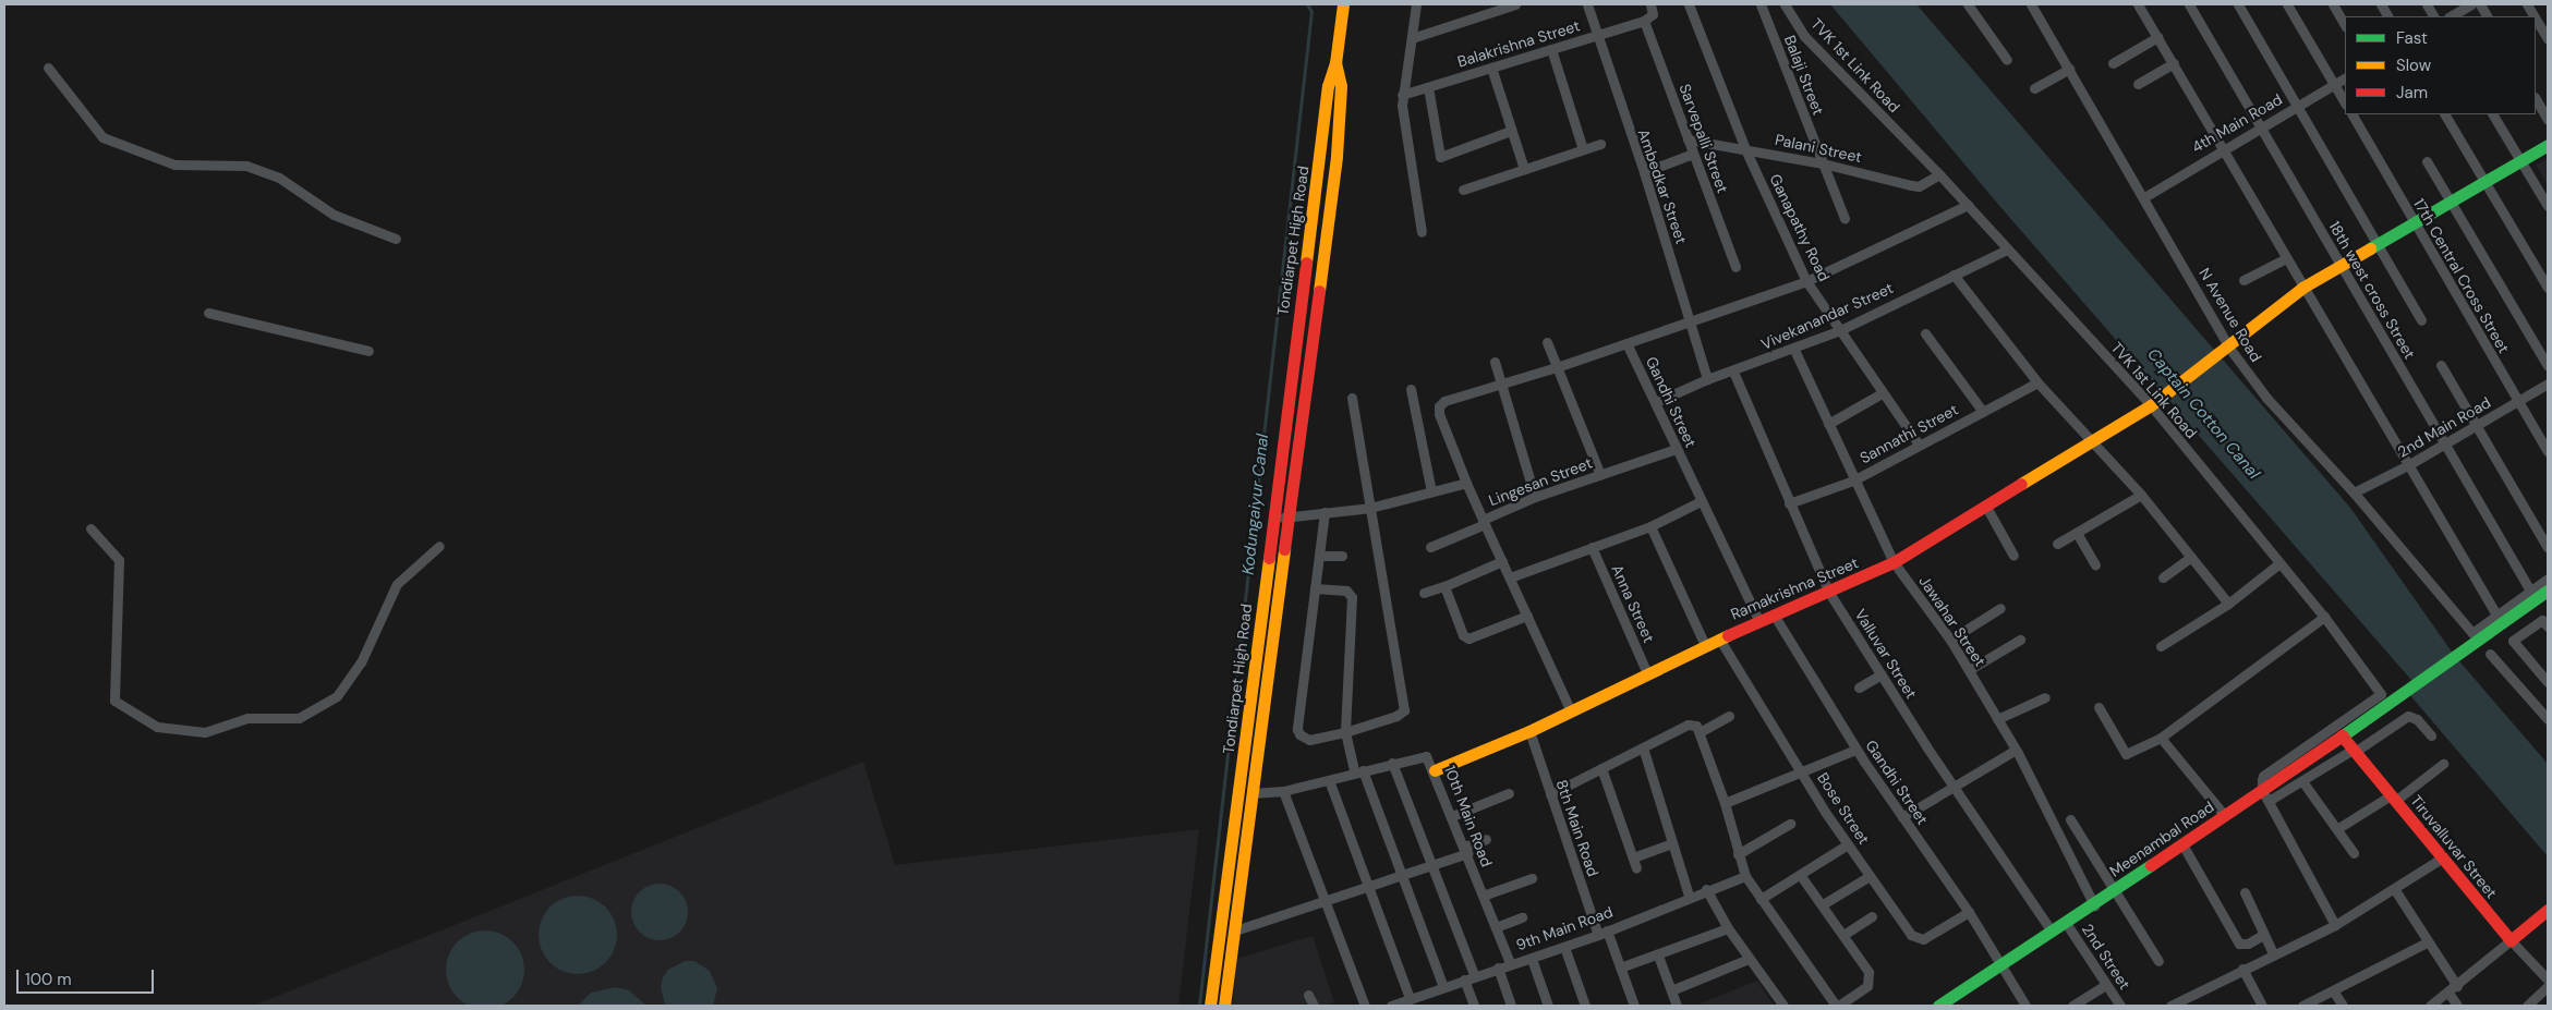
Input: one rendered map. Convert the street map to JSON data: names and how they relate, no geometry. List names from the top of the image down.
{
  "streets": {
    "main road": [
      "Tondiarpet High Road",
      "Ramakrishna Street",
      "Meenambal Road",
      "Tiruvalluvar Street"
    ],
    "street": [
      "Balakrishna Street",
      "TVK 1st Link Road",
      "Balaji Street",
      "4th Main Road",
      "Sarvepalli Street",
      "Palani Street",
      "Ambedkar Street",
      "Ganapathy Road",
      "17th Central Cross Street",
      "18th west cross Street",
      "N Avenue Road",
      "Vivekanandar Street",
      "Gandhi Street",
      "2nd Main Road",
      "Sannathi Street",
      "Lingesan Street",
      "Anna Street",
      "Jawahar Street",
      "Valluvar Street",
      "Bose Street",
      "10th Main Road",
      "8th Main Road",
      "9th Main Road",
      "2nd Street"
    ]
  },
  "crossings": [
    ["Balakrishna Street", "Sarvepalli Street"],
    ["Balakrishna Street", "Ambedkar Street"],
    ["TVK 1st Link Road", "Palani Street"],
    ["TVK 1st Link Road", "Vivekanandar Street"],
    ["TVK 1st Link Road", "Ramakrishna Street"],
    ["TVK 1st Link Road", "Meenambal Road"],
    ["Balaji Street", "Palani Street"],
    ["4th Main Road", "18th west cross Street"],
    ["4th Main Road", "N Avenue Road"],
    ["Sarvepalli Street", "Palani Street"],
    ["Palani Street", "Ganapathy Road"],
    ["Ambedkar Street", "Vivekanandar Street"],
    ["Ganapathy Road", "Vivekanandar Street"],
    ["Ganapathy Road", "Sannathi Street"],
    ["Tondiarpet High Road", "Lingesan Street"],
    ["Tondiarpet High Road", "10th Main Road"],
    ["17th Central Cross Street", "2nd Main Road"],
    ["17th Central Cross Street", "Ramakrishna Street"],
    ["18th west cross Street", "2nd Main Road"],
    ["18th west cross Street", "Ramakrishna Street"],
    ["N Avenue Road", "2nd Main Road"],
    ["N Avenue Road", "Ramakrishna Street"],
    ["Vivekanandar Street", "Gandhi Street"],
    ["Vivekanandar Street", "Jawahar Street"],
    ["Vivekanandar Street", "Valluvar Street"],
    ["Gandhi Street", "Lingesan Street"],
    ["Gandhi Street", "Ramakrishna Street"],
    ["Gandhi Street", "Bose Street"],
    ["Gandhi Street", "Meenambal Road"],
    ["Sannathi Street", "Jawahar Street"],
    ["Sannathi Street", "Valluvar Street"],
    ["Ramakrishna Street", "Anna Street"],
    ["Ramakrishna Street", "Jawahar Street"],
    ["Ramakrishna Street", "Valluvar Street"],
    ["Ramakrishna Street", "Bose Street"],
    ["Ramakrishna Street", "10th Main Road"],
    ["Ramakrishna Street", "8th Main Road"],
    ["Jawahar Street", "Meenambal Road"],
    ["Valluvar Street", "Meenambal Road"],
    ["10th Main Road", "9th Main Road"],
    ["8th Main Road", "9th Main Road"],
    ["Meenambal Road", "Tiruvalluvar Street"],
    ["Meenambal Road", "2nd Street"]
  ],
  "water": ["Captain Cotton Canal", "Kodungaiyur Canal"],
  "legend": ["Fast", "Slow", "Jam"],
  "scale_bar": "100 m"
}
